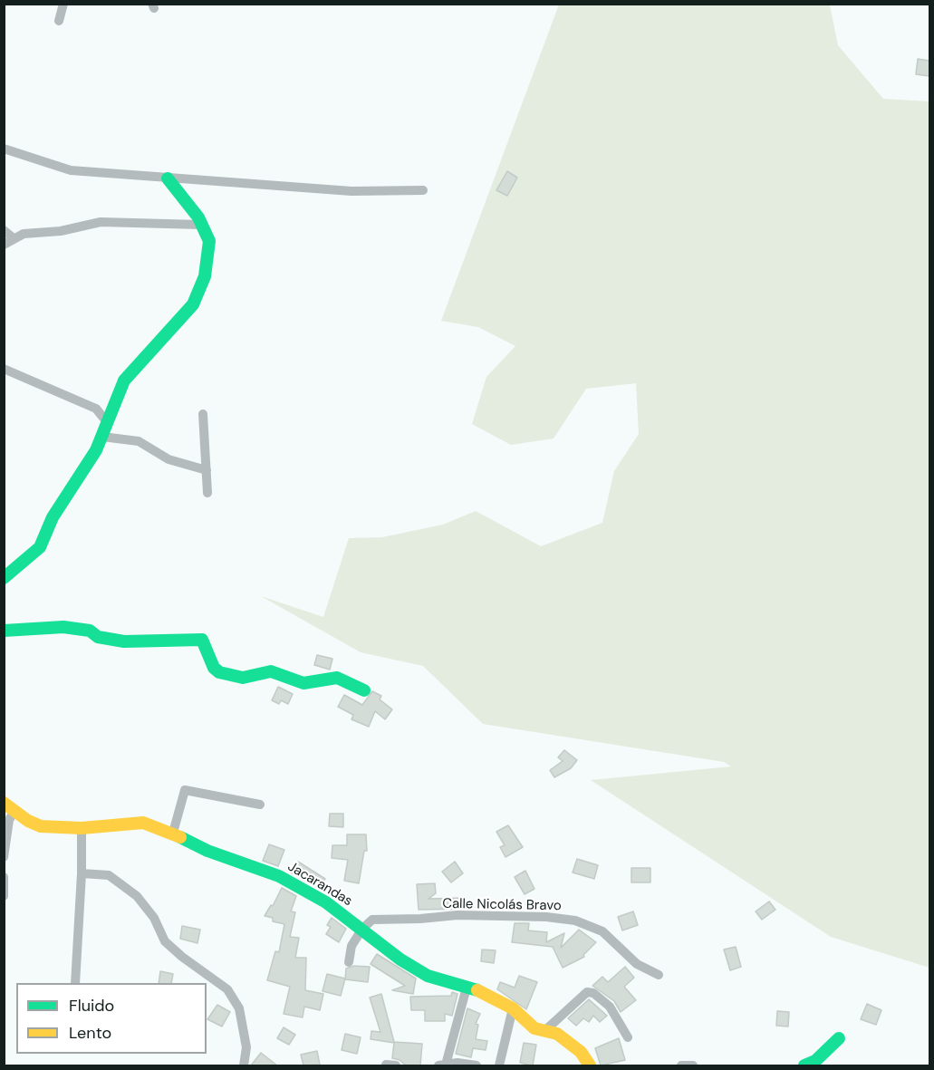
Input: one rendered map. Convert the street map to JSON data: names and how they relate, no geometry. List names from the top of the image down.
{
  "streets": {
    "street": ["Jacarandas", "Calle Nicolás Bravo"]
  },
  "crossings": [
    ["Jacarandas", "Calle Nicolás Bravo"]
  ],
  "legend": ["Fluido", "Lento"]
}
